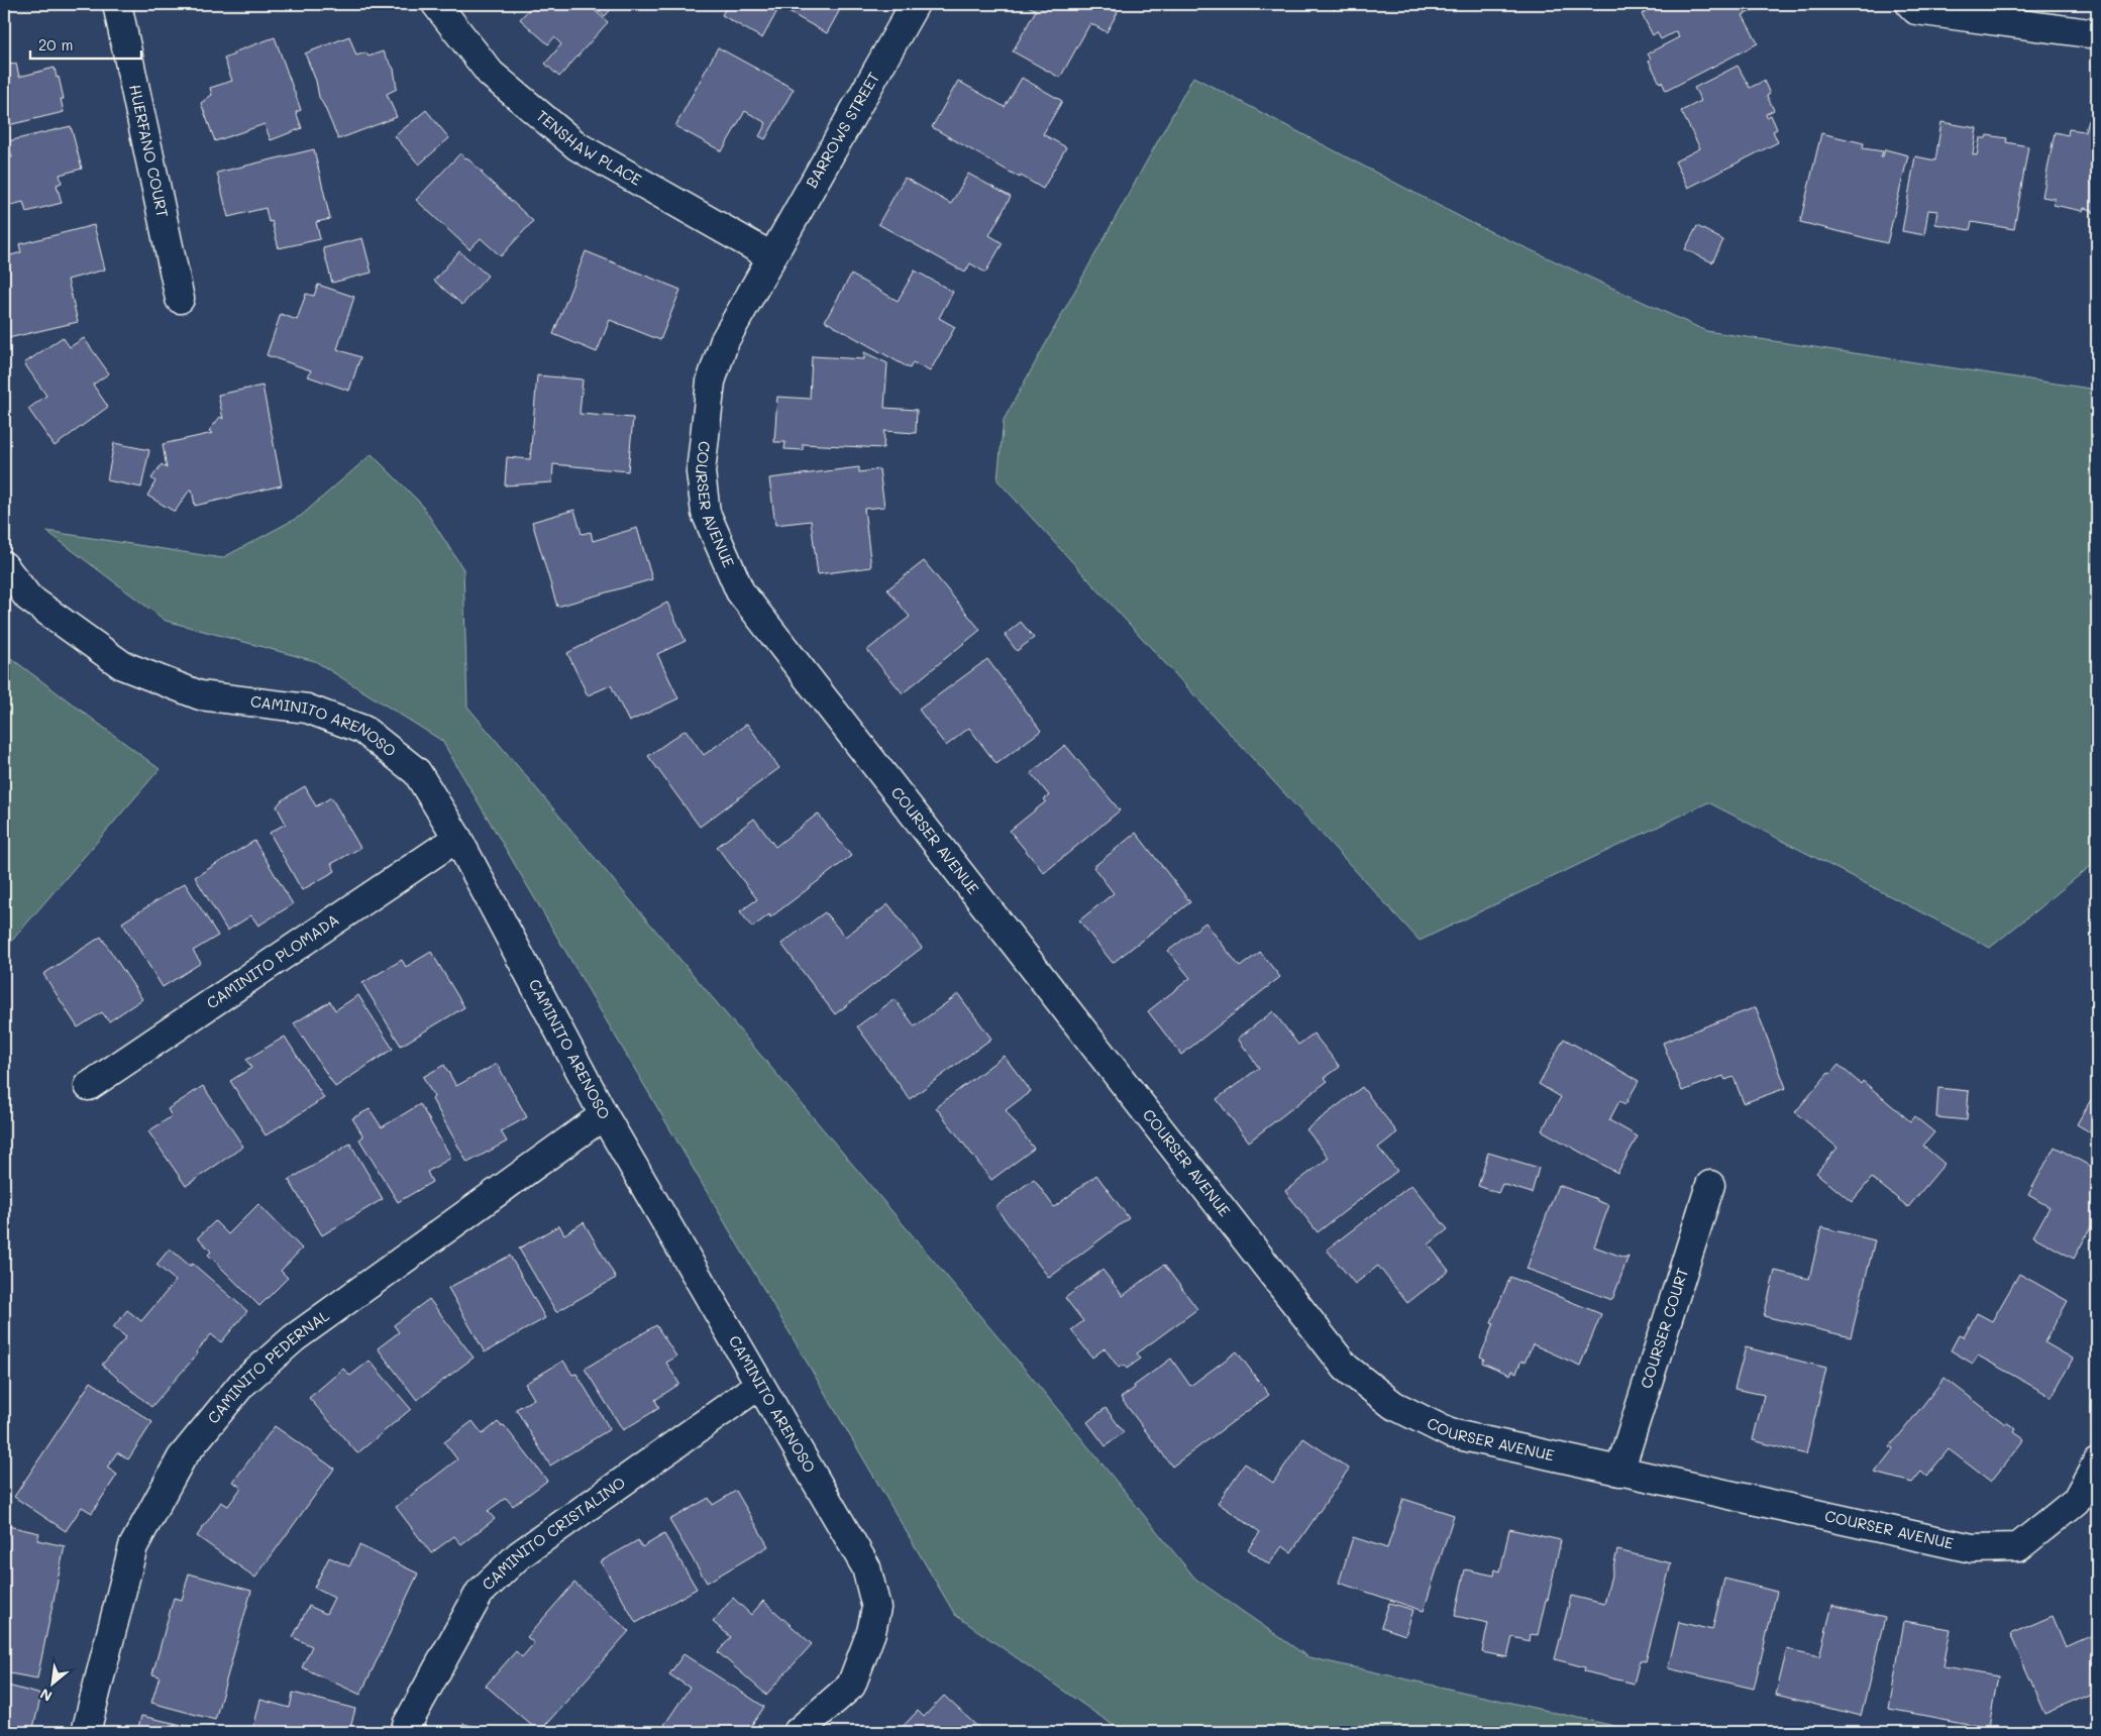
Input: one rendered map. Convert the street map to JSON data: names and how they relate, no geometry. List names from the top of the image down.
{
  "streets": {
    "street": [
      "BARROWS STREET",
      "TENSHAW PLACE",
      "HUERFANO COURT",
      "COURSER AVENUE",
      "CAMINITO ARENOSO",
      "CAMINITO PLOMADA",
      "COURSER COURT",
      "CAMINITO PEDERNAL",
      "CAMINITO CRISTALINO"
    ]
  },
  "crossings": [
    ["BARROWS STREET", "TENSHAW PLACE"],
    ["BARROWS STREET", "COURSER AVENUE"],
    ["TENSHAW PLACE", "COURSER AVENUE"],
    ["COURSER AVENUE", "COURSER COURT"],
    ["CAMINITO ARENOSO", "CAMINITO PLOMADA"],
    ["CAMINITO ARENOSO", "CAMINITO PEDERNAL"],
    ["CAMINITO ARENOSO", "CAMINITO CRISTALINO"]
  ],
  "scale_bar": "20 m",
  "north": "bottom left"
}
